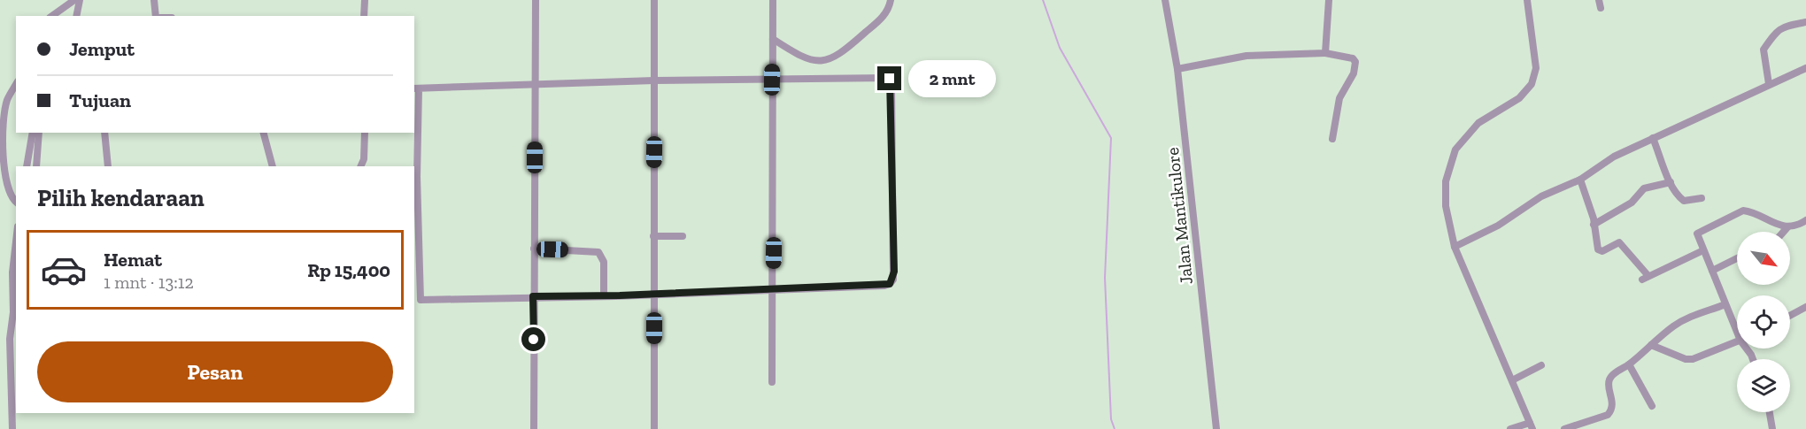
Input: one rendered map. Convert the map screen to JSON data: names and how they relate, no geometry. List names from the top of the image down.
{
  "streets": {
    "street": ["Jalan Mantikulore"]
  },
  "north": "bottom right",
  "page": {
    "banner": ["Jemput", "Tujuan"],
    "bubble": "2 mnt",
    "heading": "Pilih kendaraan",
    "list": [
      {
        "name": "Hemat",
        "note": "1 mnt · 13:12",
        "value": "Rp 15,400"
      }
    ],
    "buttons": "Pesan"
  }
}
